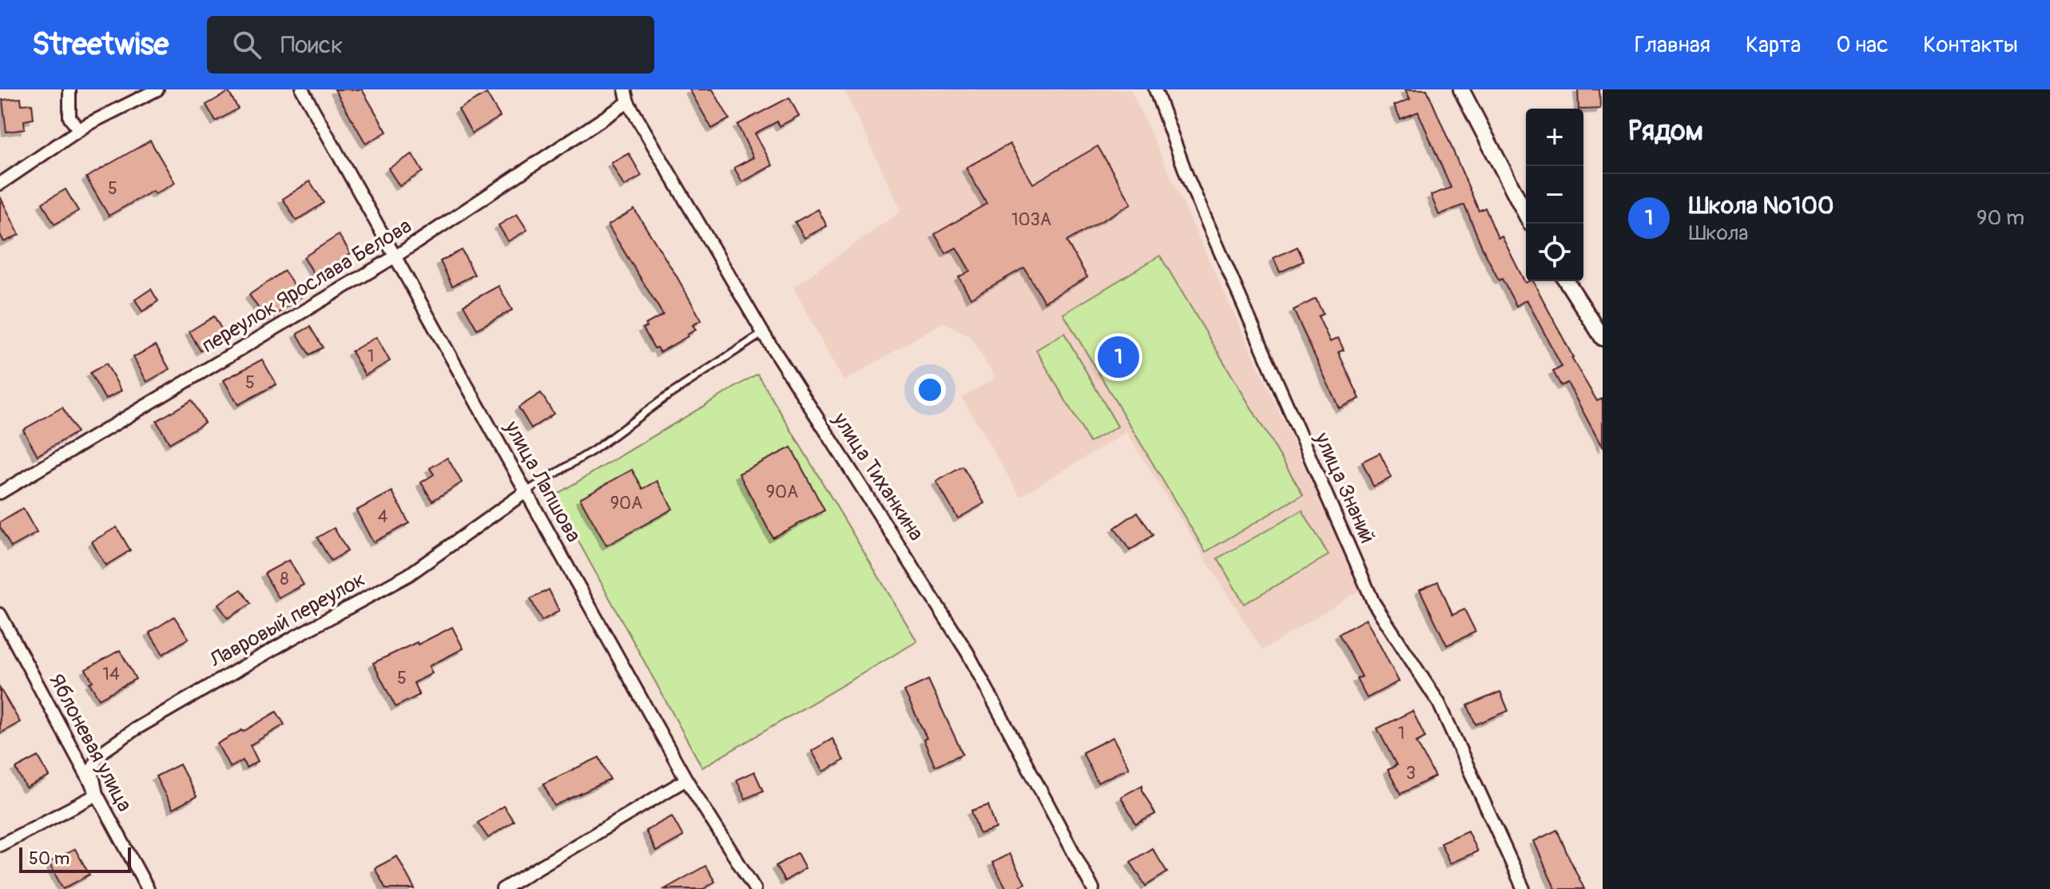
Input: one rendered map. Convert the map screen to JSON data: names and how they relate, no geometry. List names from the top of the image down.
{
  "streets": {
    "street": [
      "переулок Ярослава Белова",
      "улица Тиханкина",
      "улица Лапшова",
      "улица Знаний",
      "Лавровый переулок",
      "Яблоневая улица"
    ]
  },
  "crossings": [
    ["переулок Ярослава Белова", "улица Тиханкина"],
    ["переулок Ярослава Белова", "улица Лапшова"],
    ["улица Лапшова", "Лавровый переулок"],
    ["Лавровый переулок", "Яблоневая улица"]
  ],
  "house_numbers": [
    "5",
    "103А",
    "1",
    "5",
    "90А",
    "90А",
    "4",
    "8",
    "14",
    "5",
    "1",
    "3"
  ],
  "scale_bar": "50 m",
  "page": {
    "header": "Streetwise",
    "search": "Поиск",
    "nav": [
      "Главная",
      "Карта",
      "О нас",
      "Контакты"
    ],
    "heading": "Рядом",
    "map_buttons": ["+", "−"],
    "list": [
      {
        "mark": "1",
        "name": "Школа №100",
        "note": "Школа",
        "value": "90 m"
      }
    ],
    "pins": "1",
    "scale": "50 m"
  }
}
